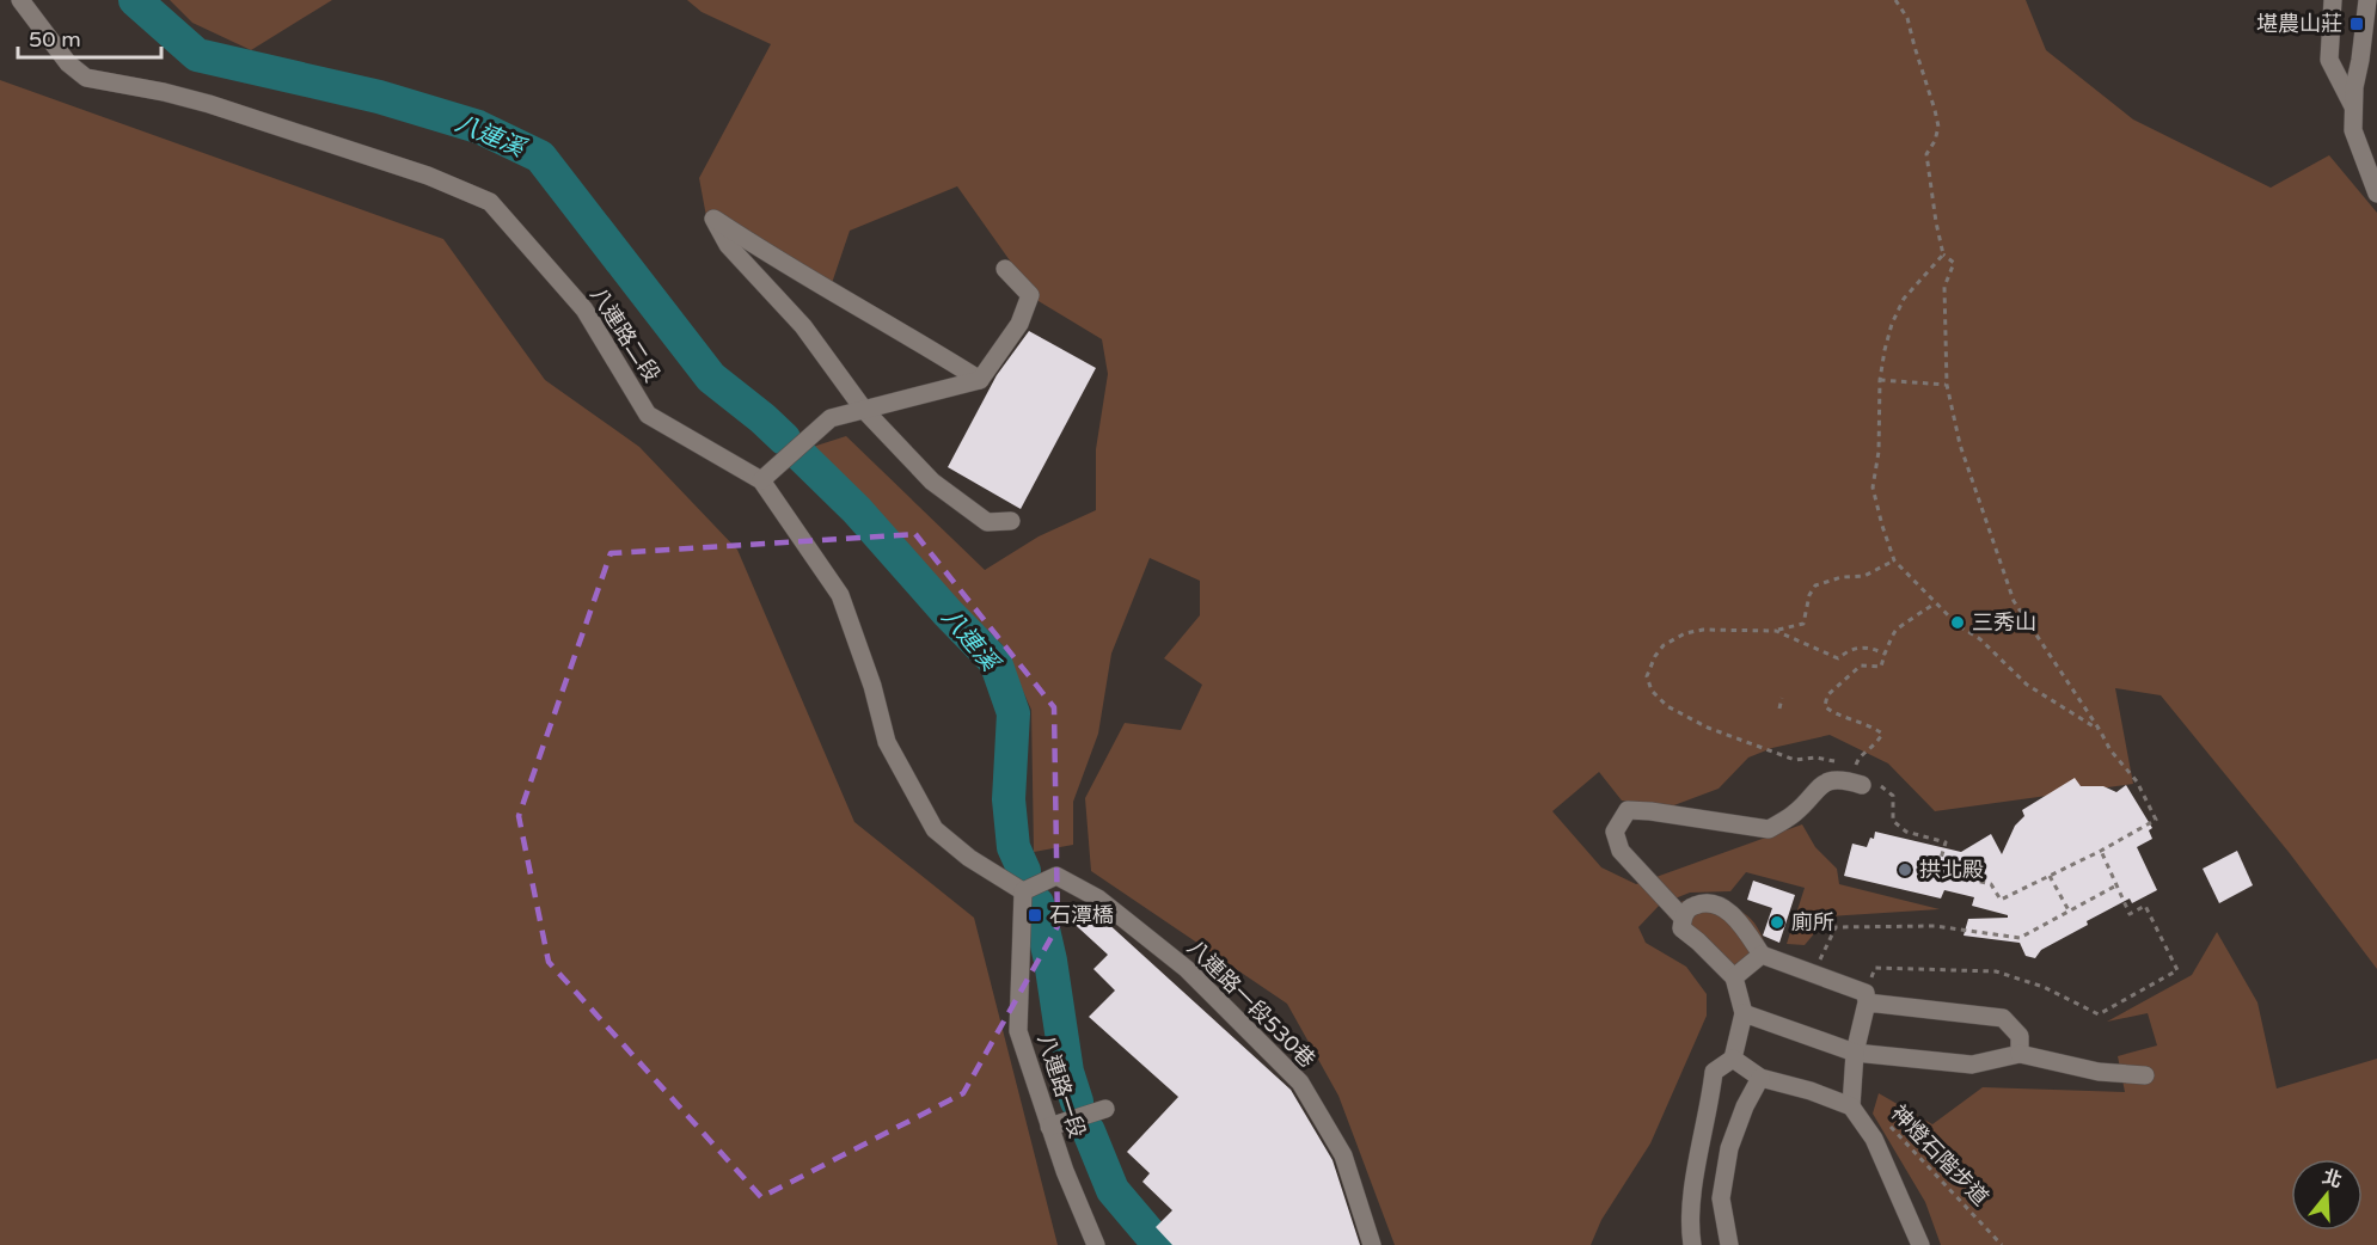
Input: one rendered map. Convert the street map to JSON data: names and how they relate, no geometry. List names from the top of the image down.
{
  "streets": {
    "street": ["八連路二段", "八連路一段530巷", "八連路一段"],
    "path": ["神燈石階步道"]
  },
  "crossings": [
    ["八連路二段", "八連路一段530巷"],
    ["八連路二段", "八連路一段"],
    ["八連路一段530巷", "八連路一段"]
  ],
  "water": ["八連溪"],
  "places": {
    "transit": ["堪農山莊", "石潭橋"],
    "other": ["三秀山", "拱北殿", "廁所"]
  },
  "scale_bar": "50 m",
  "north": "top"
}
